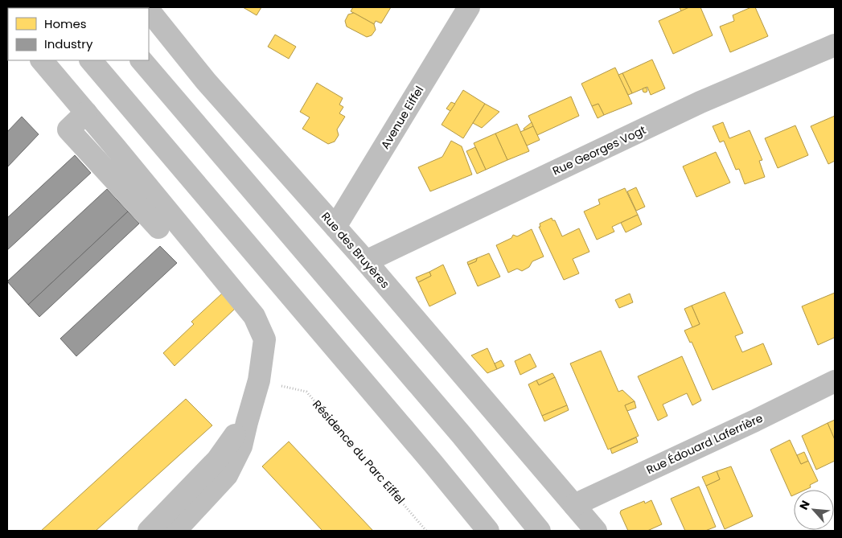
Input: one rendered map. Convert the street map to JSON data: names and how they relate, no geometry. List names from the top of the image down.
{
  "streets": {
    "main road": [
      "Avenue Eiffel",
      "Rue Georges Vogt",
      "Rue des Bruyères",
      "Rue Édouard Laferrière"
    ],
    "path": ["Résidence du Parc Eiffel"]
  },
  "crossings": [
    ["Avenue Eiffel", "Rue des Bruyères"],
    ["Rue Georges Vogt", "Rue des Bruyères"],
    ["Rue des Bruyères", "Rue Édouard Laferrière"]
  ],
  "legend": ["Homes", "Industry"],
  "north": "top left"
}
